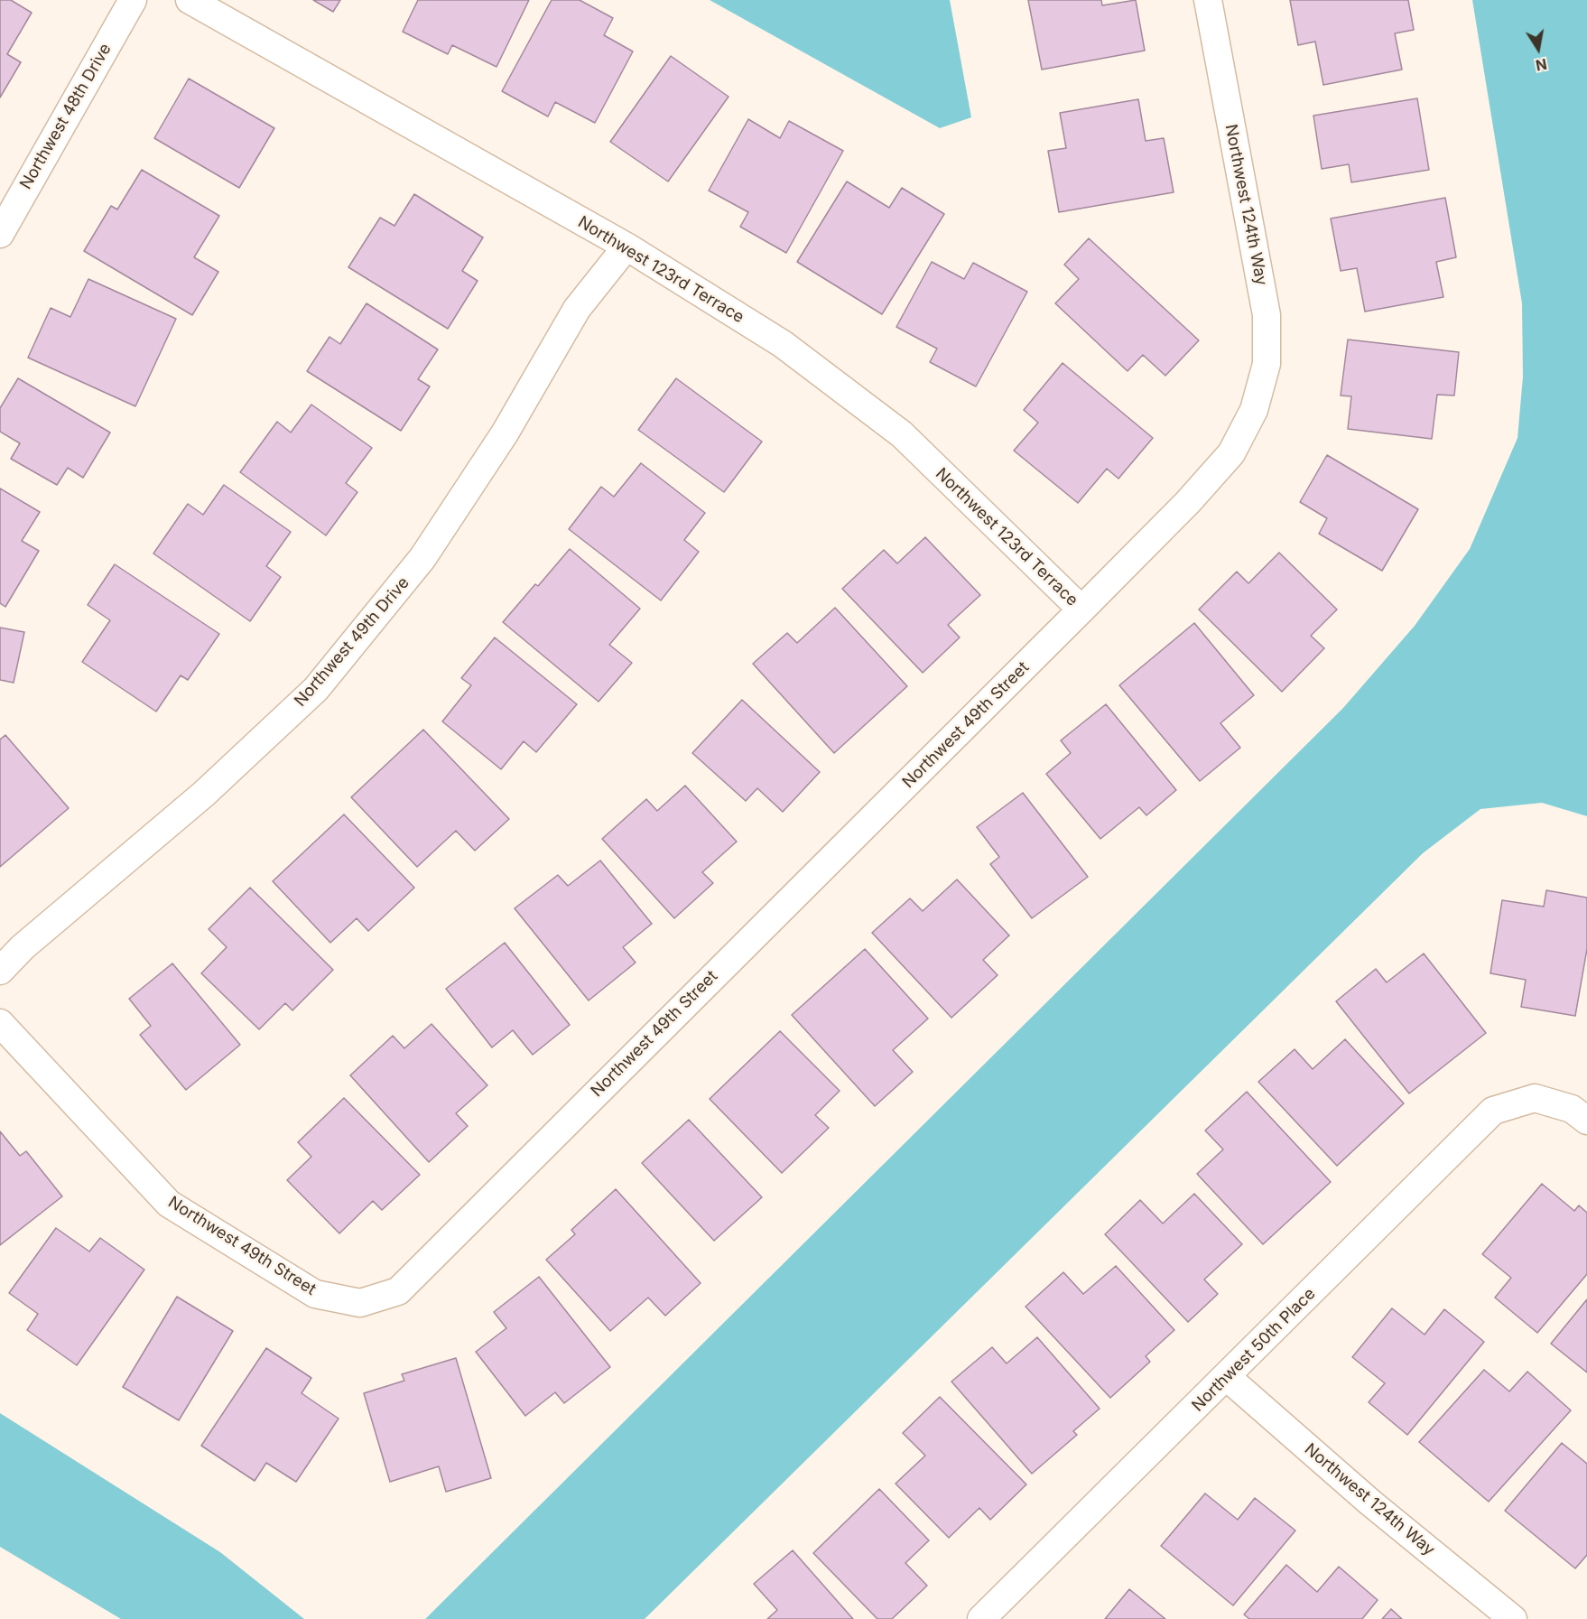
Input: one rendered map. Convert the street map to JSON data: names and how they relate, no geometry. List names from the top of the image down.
{
  "streets": {
    "street": [
      "Northwest 48th Drive",
      "Northwest 124th Way",
      "Northwest 123rd Terrace",
      "Northwest 49th Drive",
      "Northwest 49th Street",
      "Northwest 50th Place"
    ]
  },
  "crossings": [
    ["Northwest 124th Way", "Northwest 49th Street"],
    ["Northwest 124th Way", "Northwest 50th Place"],
    ["Northwest 123rd Terrace", "Northwest 49th Drive"],
    ["Northwest 123rd Terrace", "Northwest 49th Street"]
  ],
  "north": "bottom"
}
